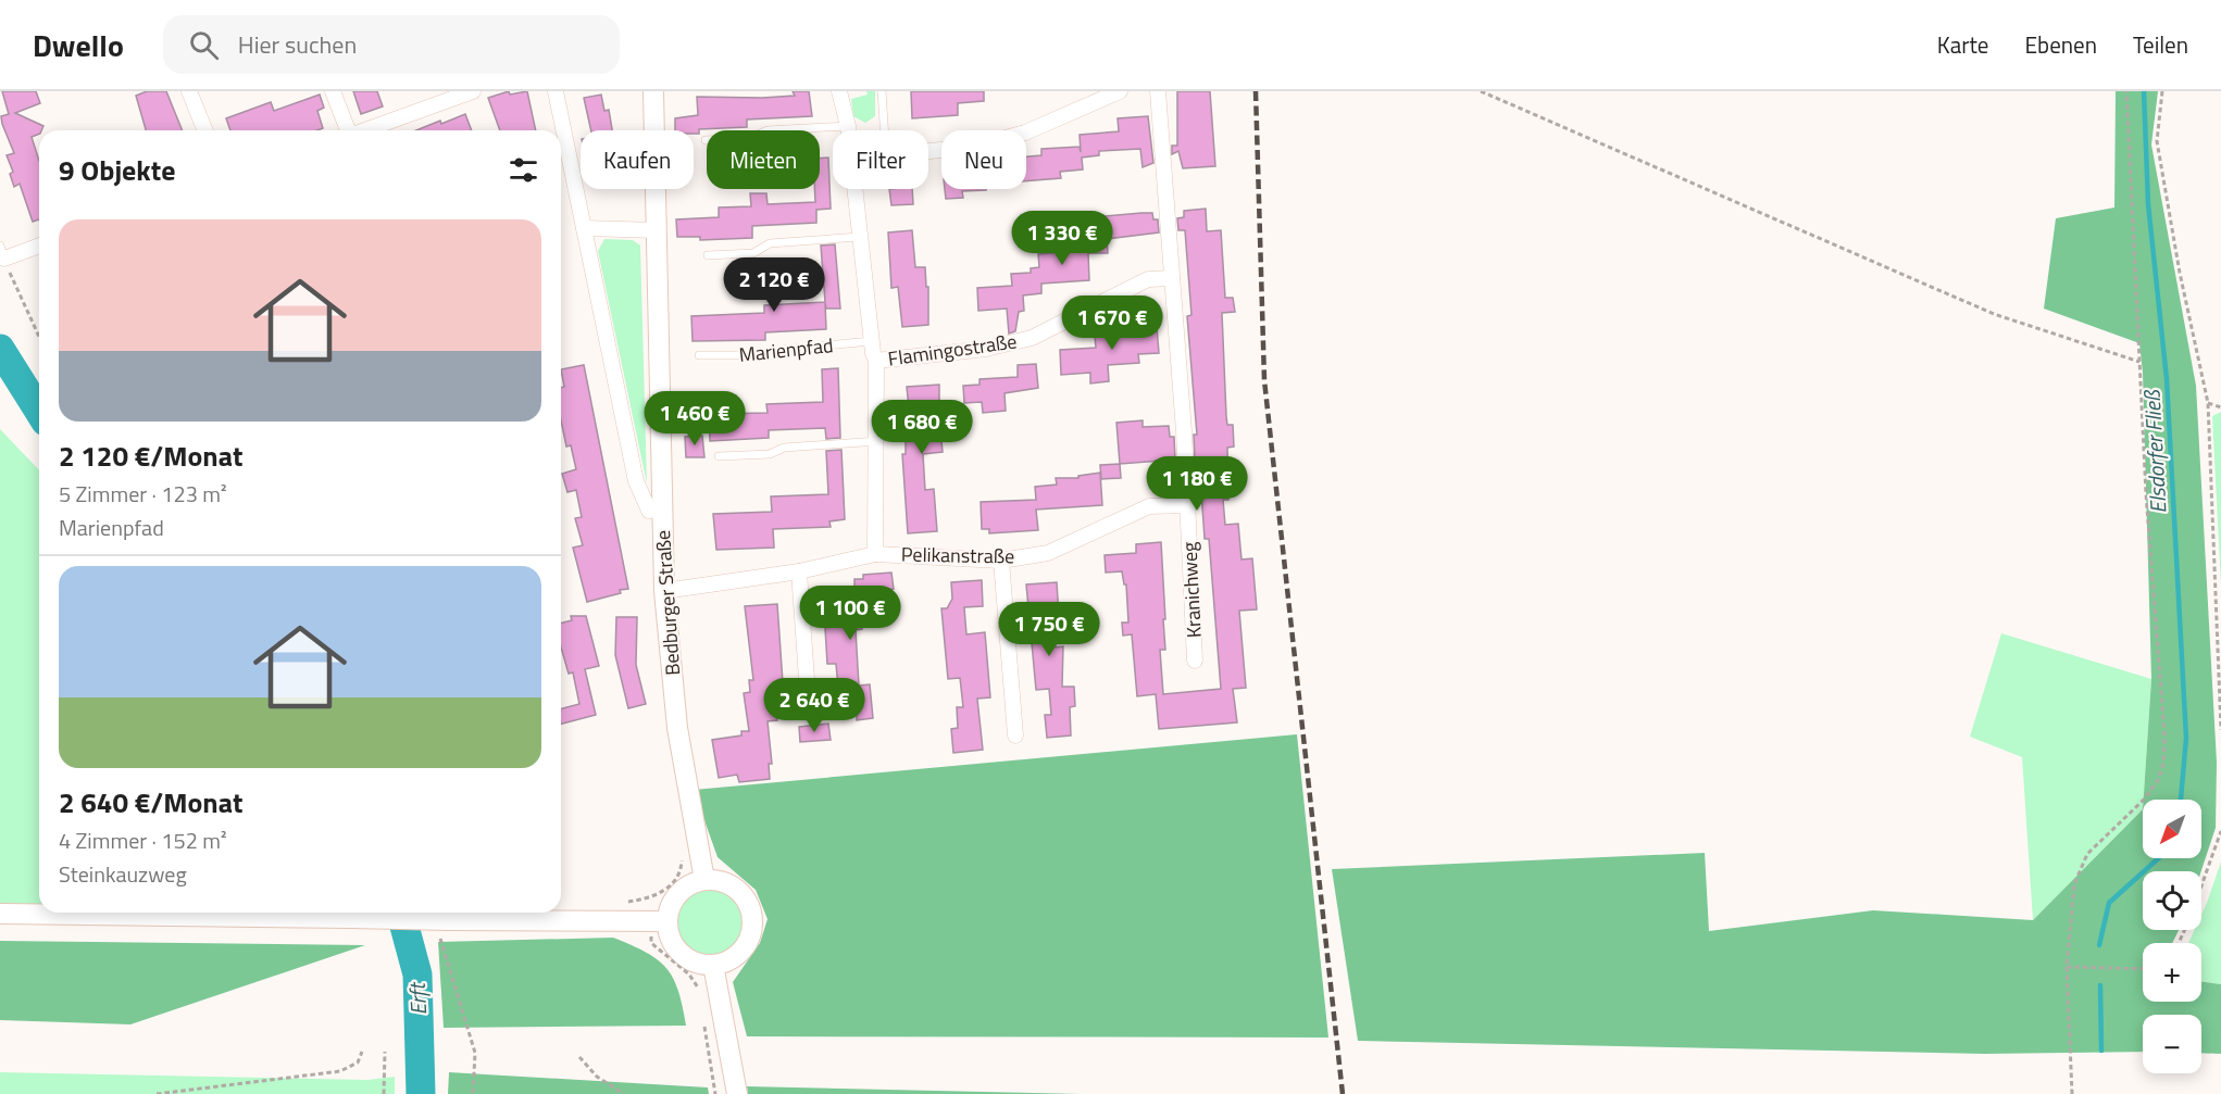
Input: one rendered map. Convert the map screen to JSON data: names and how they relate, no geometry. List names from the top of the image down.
{
  "streets": {
    "main road": ["Bedburger Straße"],
    "street": ["Flamingostraße", "Pelikanstraße", "Kranichweg"],
    "lane": ["Marienpfad"]
  },
  "crossings": [
    ["Flamingostraße", "Kranichweg"],
    ["Pelikanstraße", "Kranichweg"]
  ],
  "water": ["Elsdorfer Fließ", "Erft"],
  "north": "bottom left",
  "page": {
    "header": "Dwello",
    "search": "Hier suchen",
    "nav": ["Karte", "Ebenen", "Teilen"],
    "chip": [
      "Kaufen",
      "Mieten",
      "Filter",
      "Neu"
    ],
    "heading": "9 Objekte",
    "list": [
      {
        "name": "2 120 €/Monat",
        "note": "5 Zimmer · 123 m² · Marienpfad"
      },
      {
        "name": "2 640 €/Monat",
        "note": "4 Zimmer · 152 m² · Steinkauzweg"
      }
    ],
    "price": [
      "1 330 €",
      "2 120 €",
      "1 670 €",
      "1 460 €",
      "1 680 €",
      "1 180 €",
      "1 100 €",
      "1 750 €",
      "2 640 €"
    ],
    "map_buttons": ["+", "−"]
  }
}
